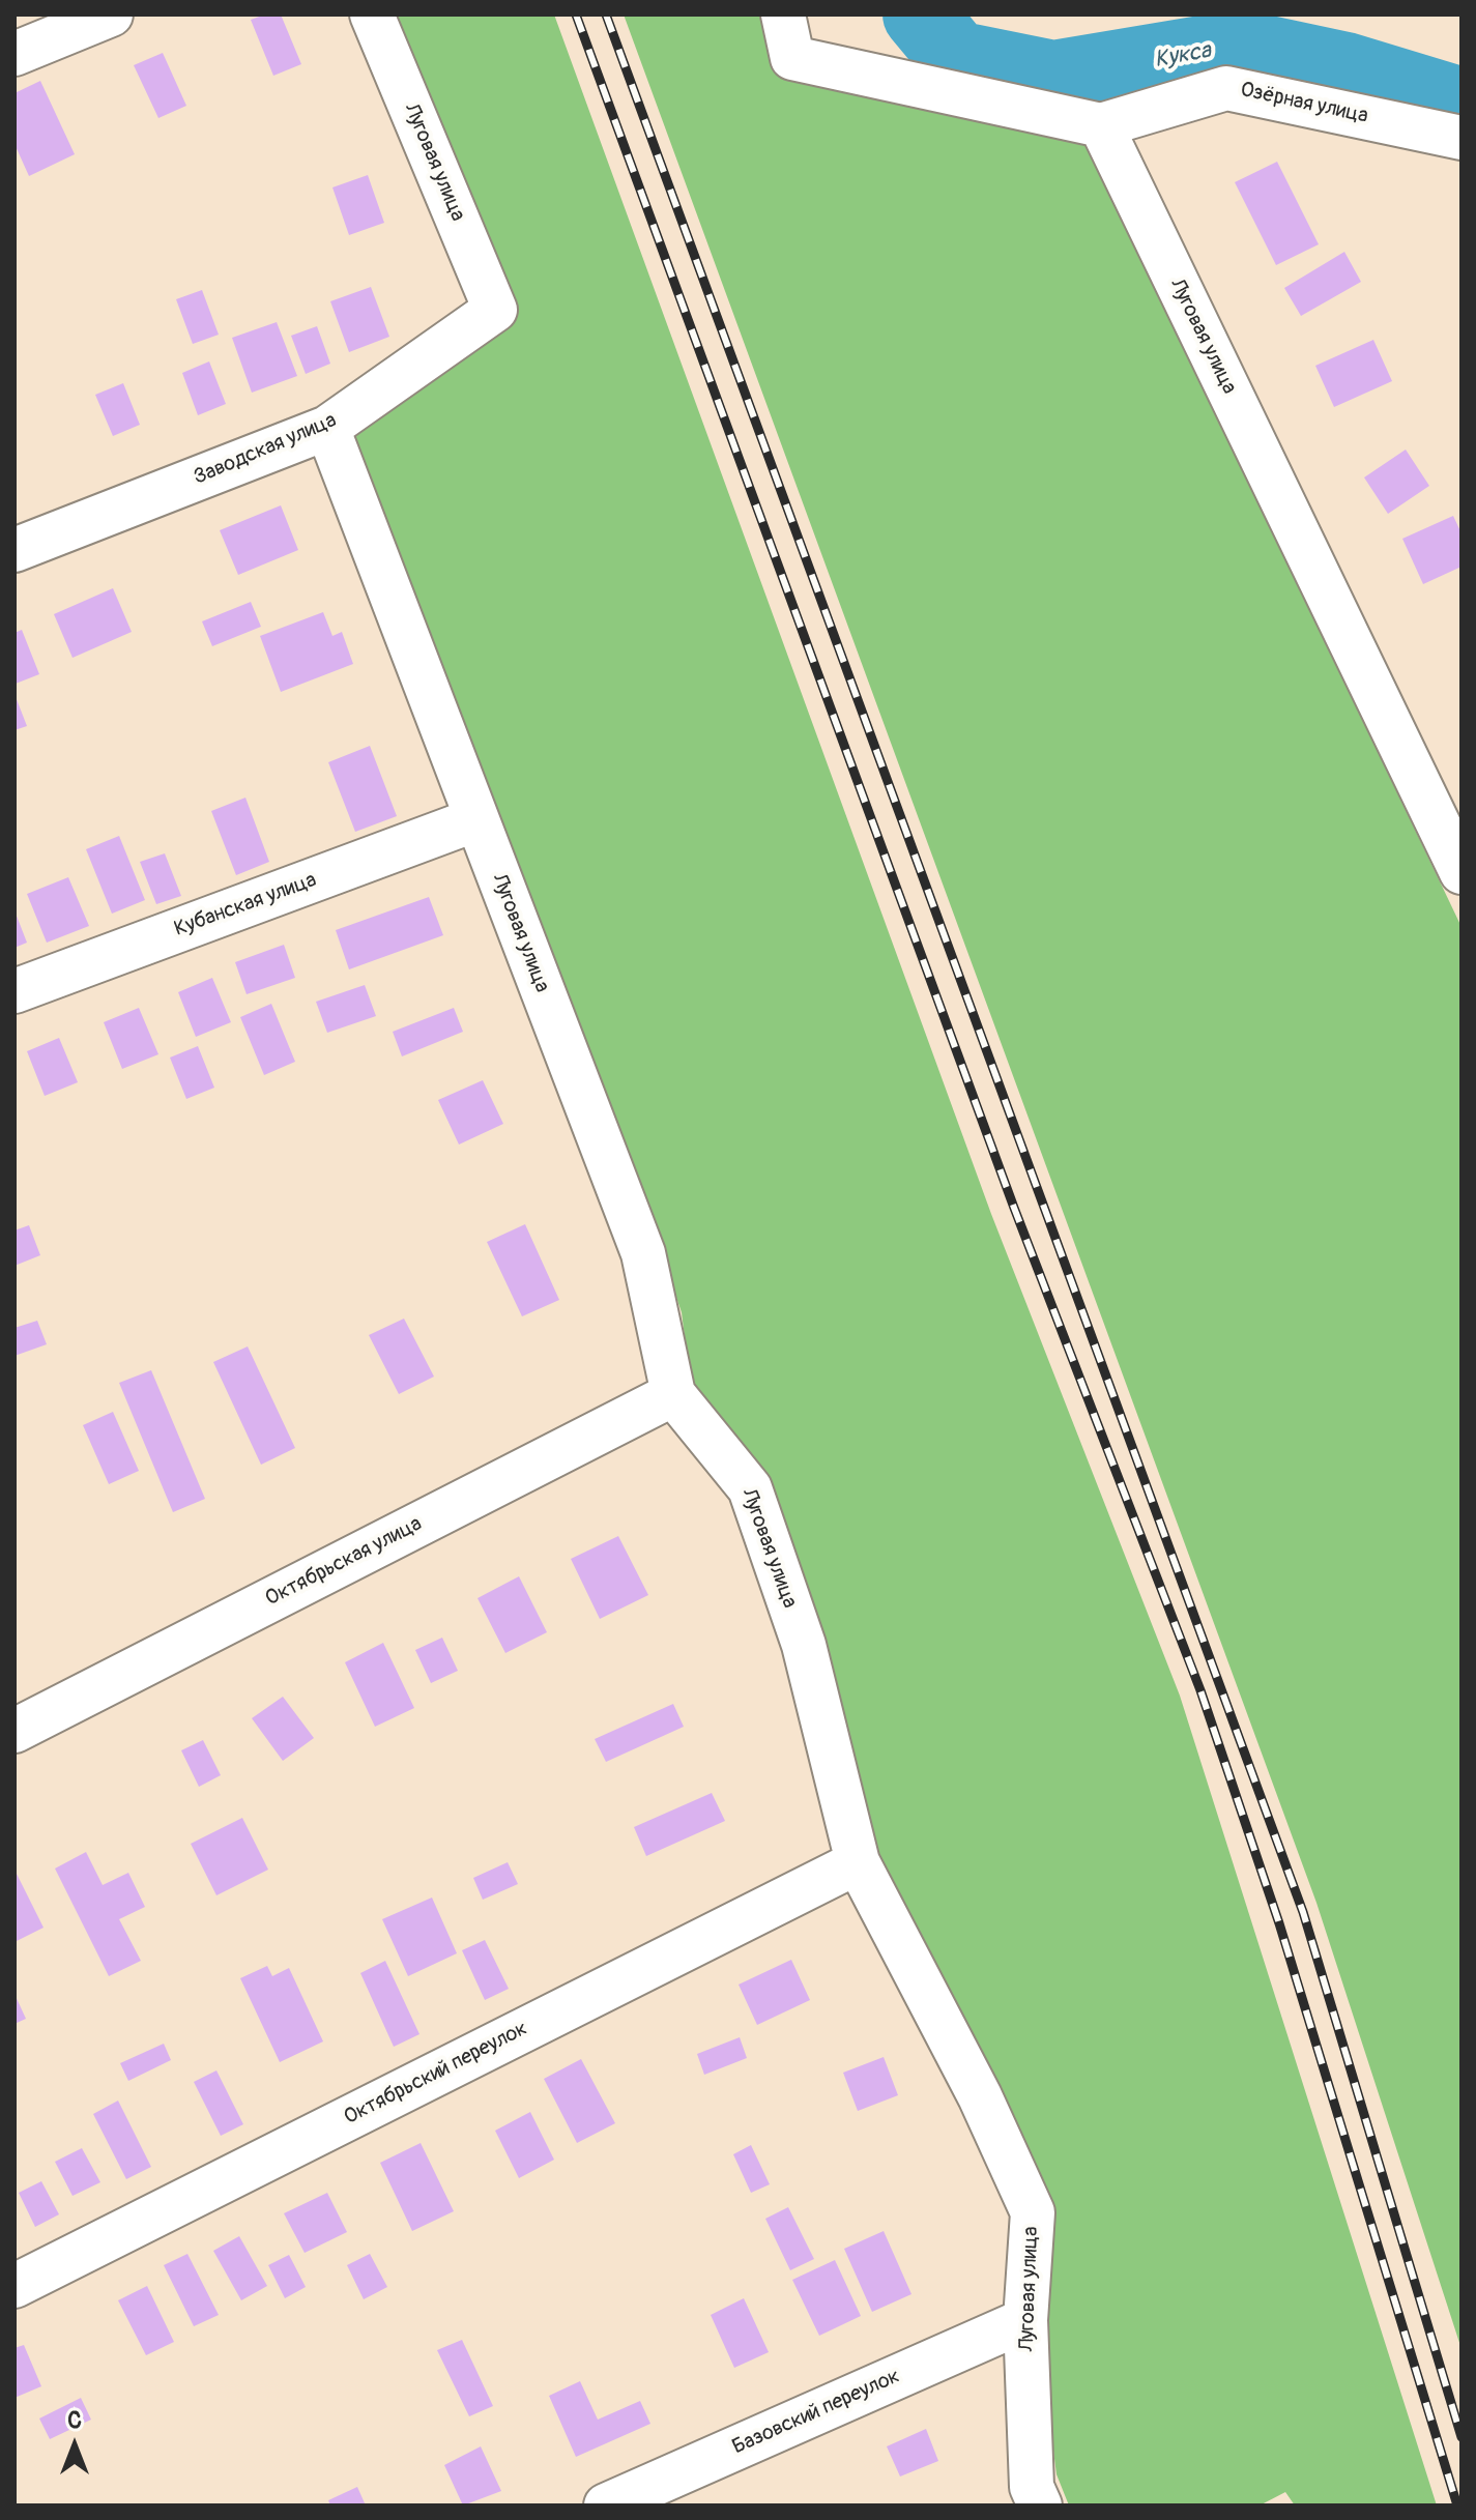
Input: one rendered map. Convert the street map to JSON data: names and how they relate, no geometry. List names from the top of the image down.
{
  "streets": {
    "street": [
      "Озёрная улица",
      "Луговая улица",
      "Заводская улица",
      "Кубанская улица",
      "Октябрьская улица",
      "Октябрьский переулок",
      "Базовский переулок"
    ]
  },
  "crossings": [
    ["Озёрная улица", "Луговая улица"],
    ["Луговая улица", "Заводская улица"],
    ["Луговая улица", "Кубанская улица"],
    ["Луговая улица", "Октябрьская улица"],
    ["Луговая улица", "Октябрьский переулок"],
    ["Луговая улица", "Базовский переулок"]
  ],
  "water": ["Кукса"],
  "north": "top"
}
